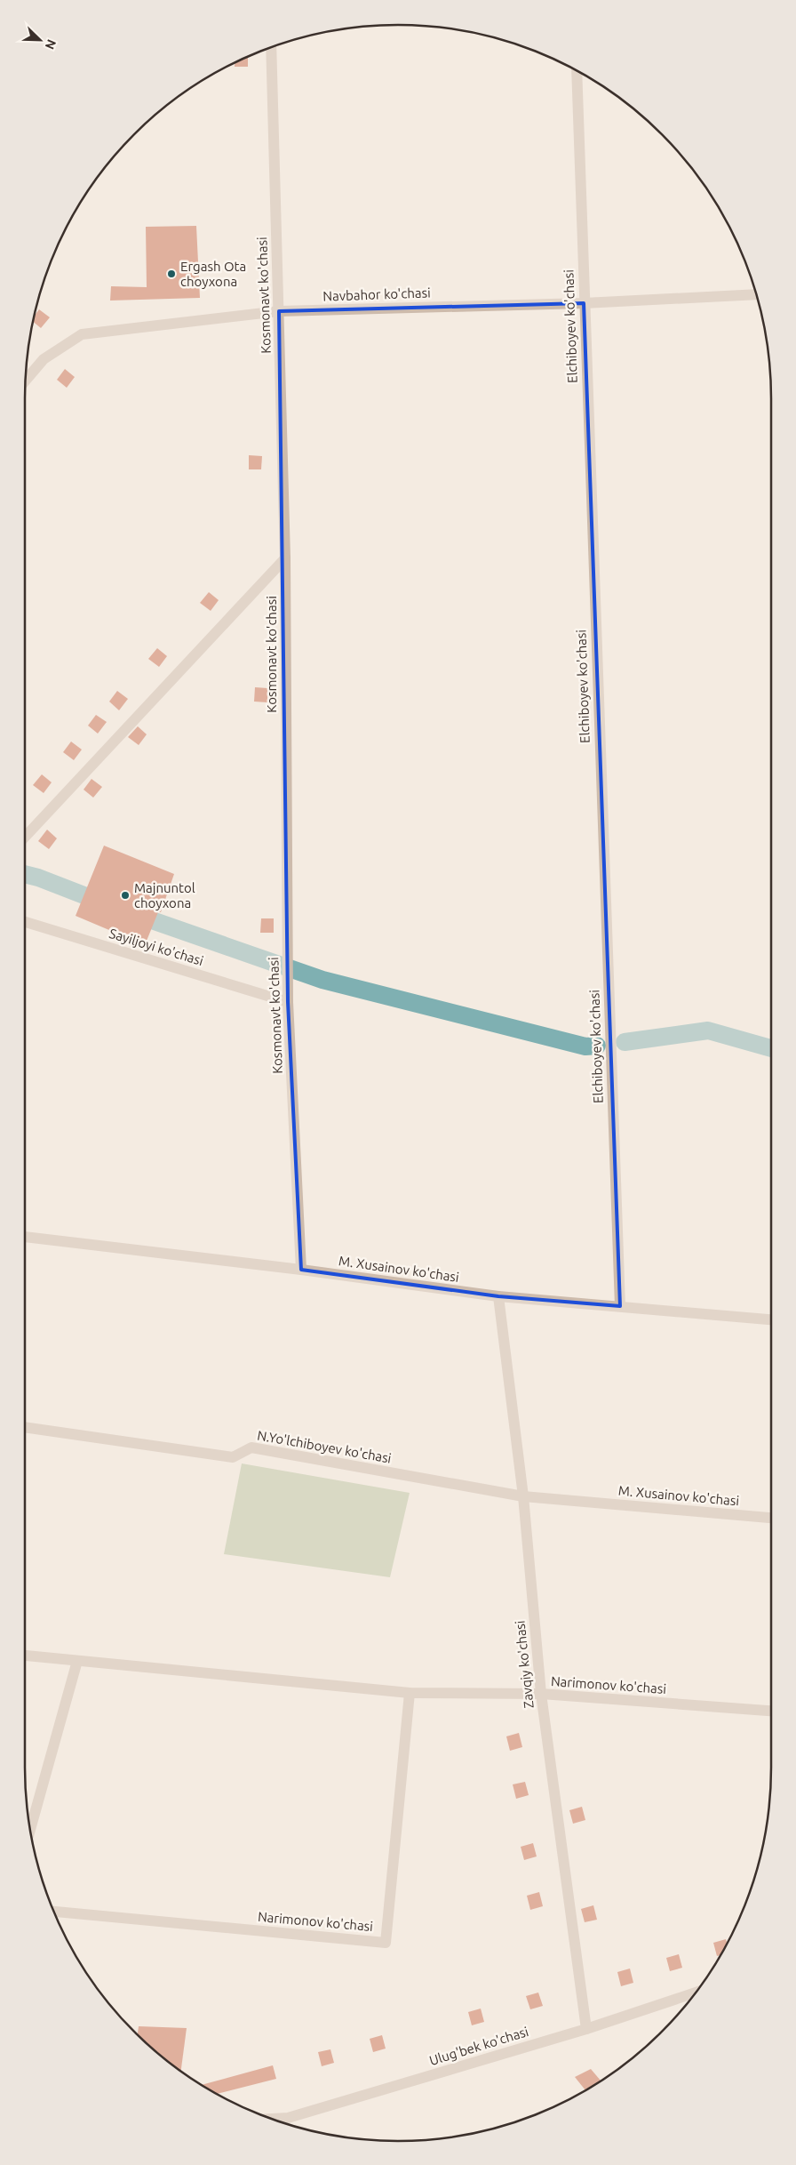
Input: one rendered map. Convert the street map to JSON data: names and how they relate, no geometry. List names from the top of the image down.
{
  "streets": {
    "street": [
      "Navbahor ko'chasi",
      "Kosmonavt ko'chasi",
      "Elchiboyev ko'chasi",
      "Sayiljoyi ko'chasi",
      "M. Xusainov ko'chasi",
      "N.Yo'lchiboyev ko'chasi",
      "Zavqiy ko'chasi",
      "Narimonov ko'chasi",
      "Ulug'bek ko'chasi"
    ]
  },
  "crossings": [
    ["Navbahor ko'chasi", "Kosmonavt ko'chasi"],
    ["Navbahor ko'chasi", "Elchiboyev ko'chasi"],
    ["Kosmonavt ko'chasi", "Sayiljoyi ko'chasi"],
    ["Kosmonavt ko'chasi", "M. Xusainov ko'chasi"],
    ["Elchiboyev ko'chasi", "M. Xusainov ko'chasi"],
    ["M. Xusainov ko'chasi", "N.Yo'lchiboyev ko'chasi"],
    ["M. Xusainov ko'chasi", "Zavqiy ko'chasi"],
    ["N.Yo'lchiboyev ko'chasi", "Zavqiy ko'chasi"],
    ["Zavqiy ko'chasi", "Narimonov ko'chasi"],
    ["Zavqiy ko'chasi", "Ulug'bek ko'chasi"]
  ],
  "places": ["Ergash Ota choyxona", "Majnuntol choyxona"],
  "north": "bottom right"
}
